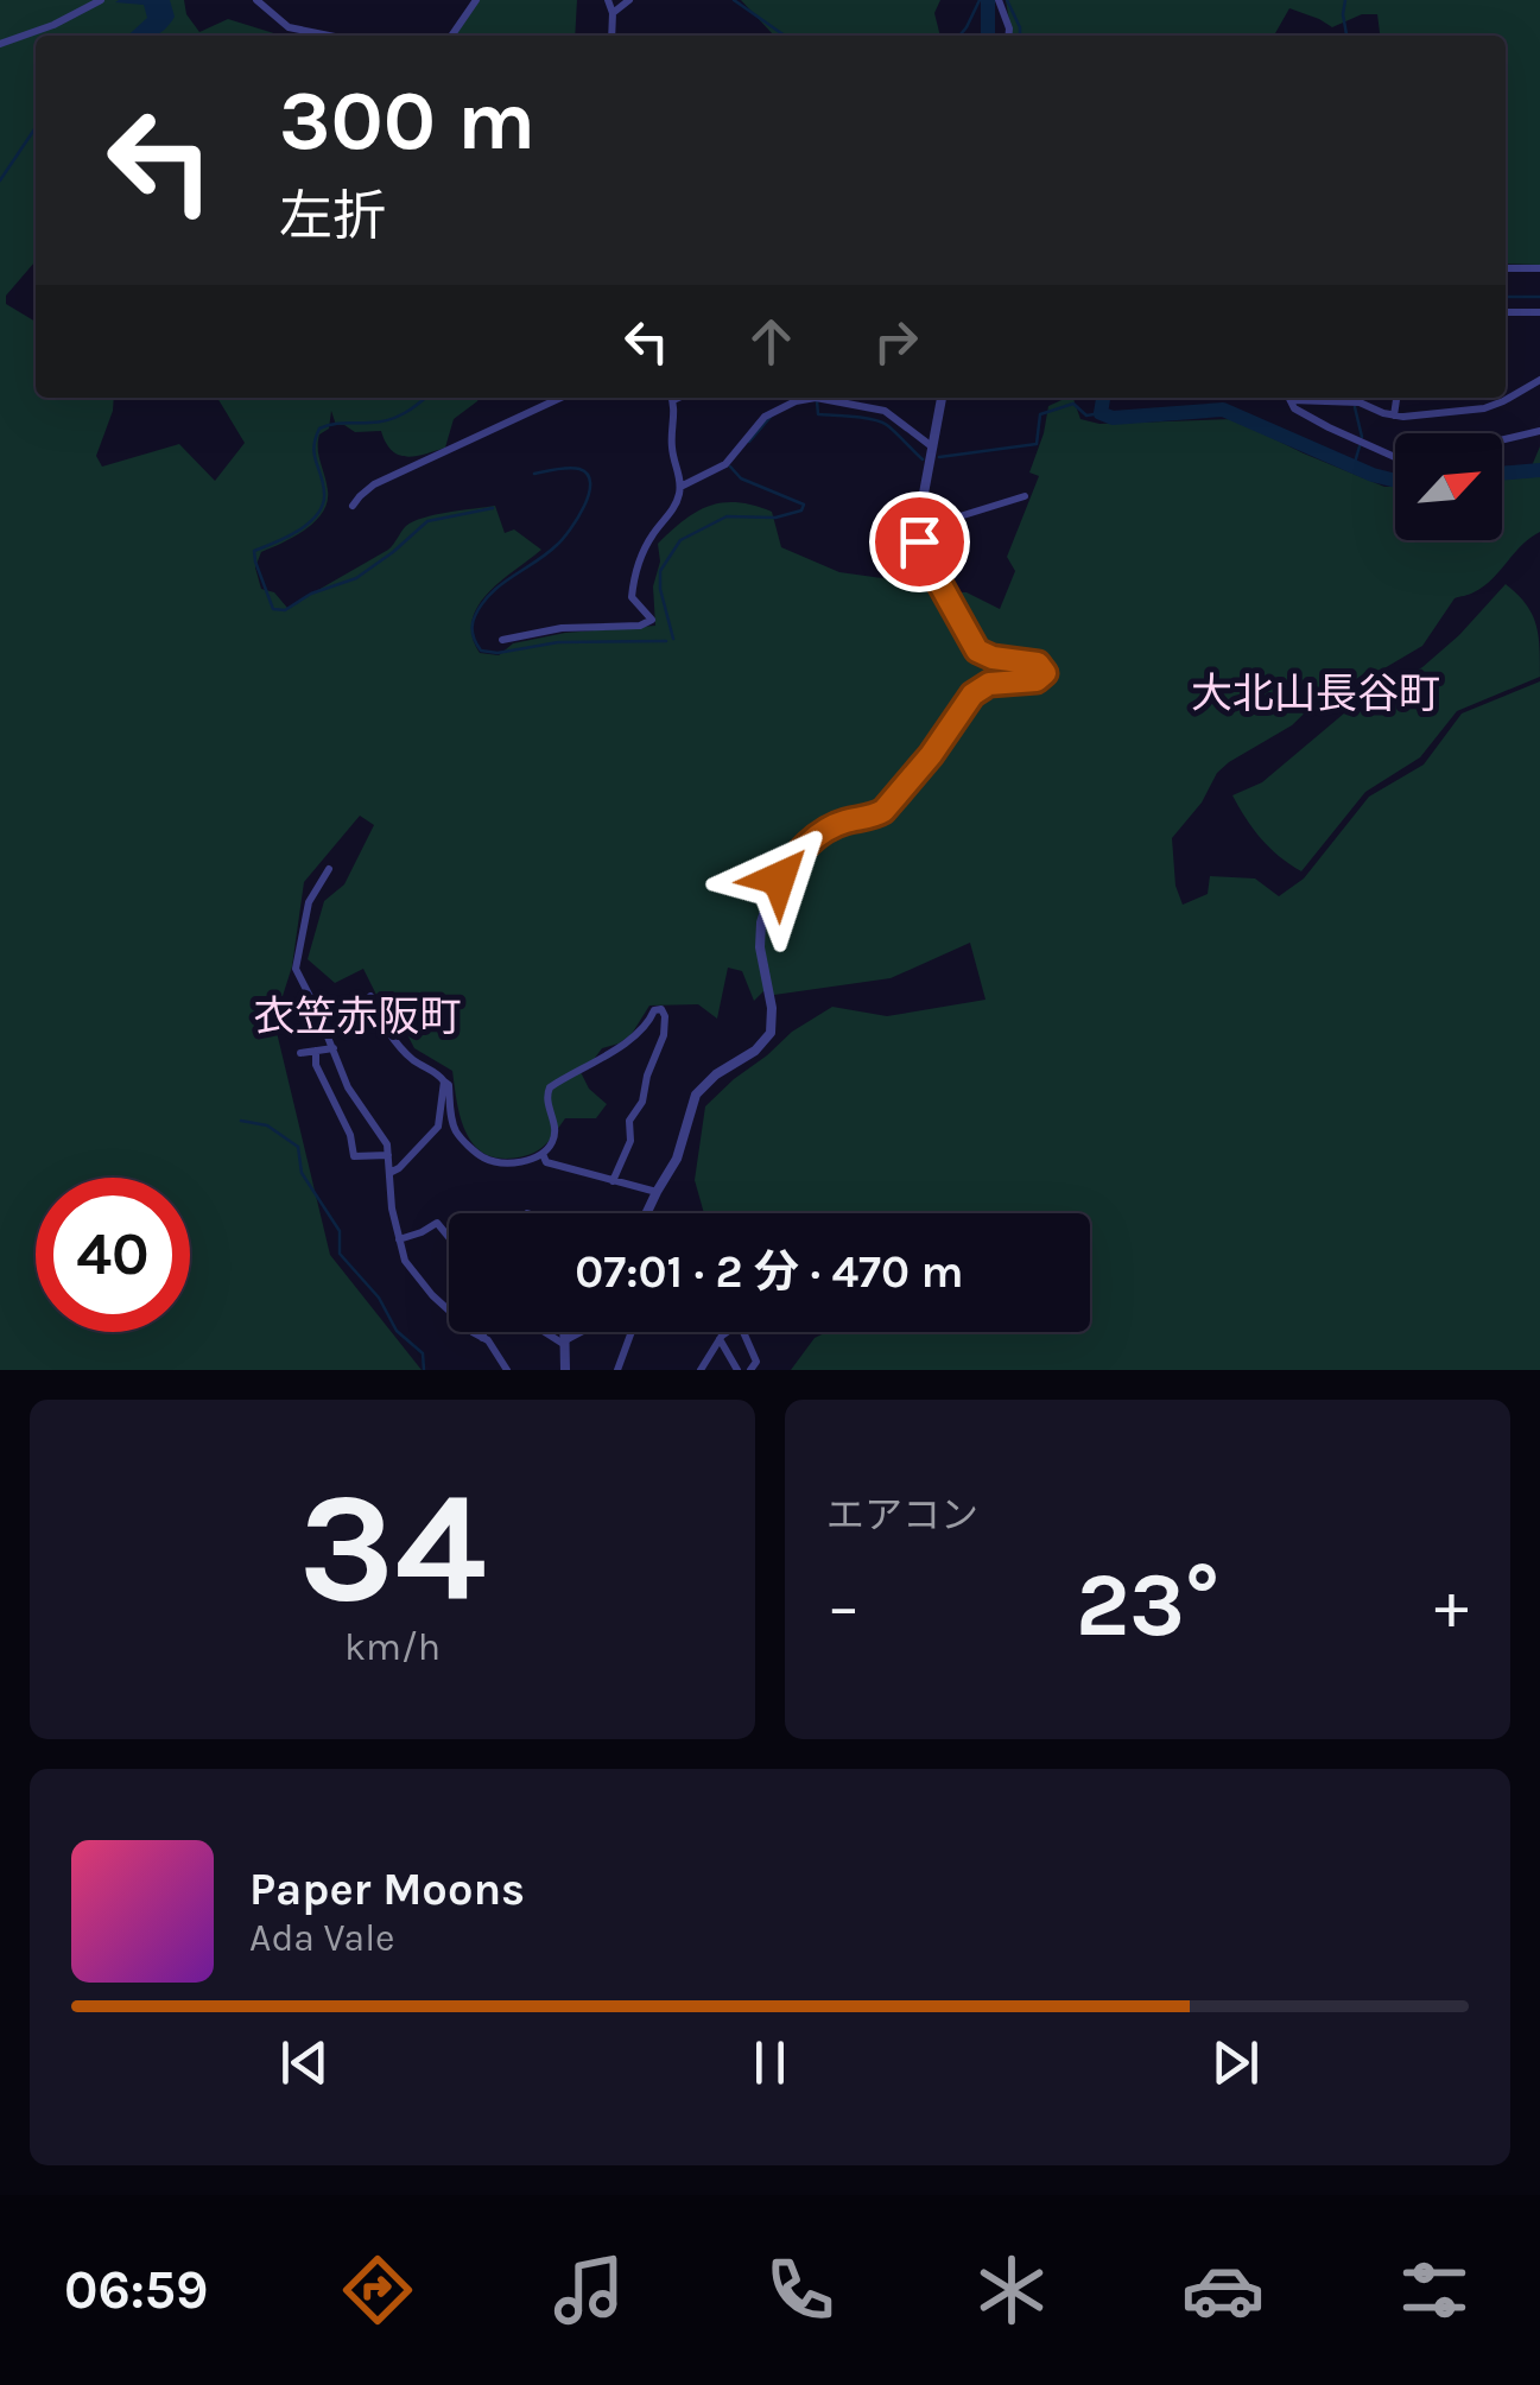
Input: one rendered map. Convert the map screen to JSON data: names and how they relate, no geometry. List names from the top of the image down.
{
  "districts": ["大北山長谷町", "衣笠赤阪町"],
  "north": "top right",
  "page": {
    "turn": ["300 m", "左折"],
    "limit": "40",
    "trip": "07:01 · 2 分 · 470 m",
    "tile": [
      ["34", "km/h"],
      "エアコン"
    ],
    "heat": ["−", "23°", "+"],
    "song": ["Paper Moons", "Ada Vale"],
    "tabs": "06:59"
  }
}
